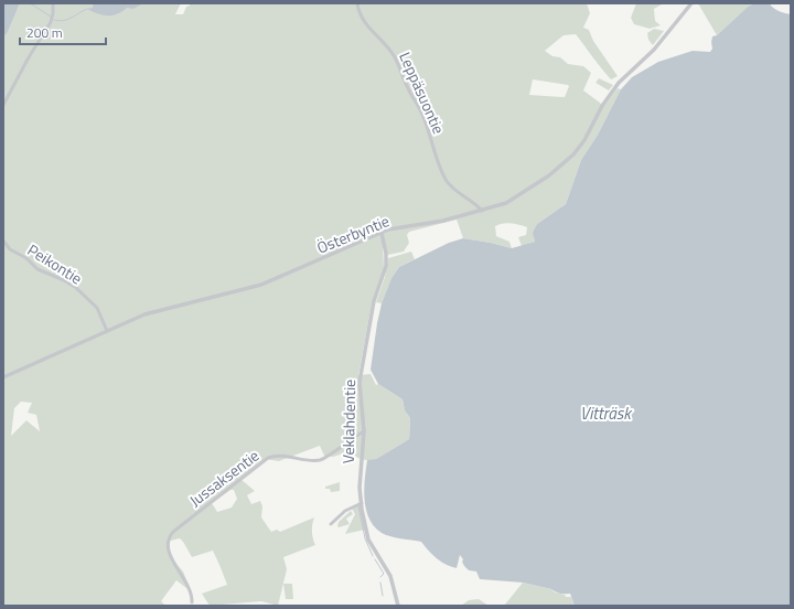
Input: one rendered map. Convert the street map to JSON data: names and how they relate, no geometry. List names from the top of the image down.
{
  "streets": {
    "street": [
      "Leppäsuontie",
      "Österbyntie",
      "Peikontie",
      "Veklahdentie",
      "Jussaksentie"
    ]
  },
  "crossings": [
    ["Leppäsuontie", "Österbyntie"],
    ["Österbyntie", "Peikontie"],
    ["Österbyntie", "Veklahdentie"],
    ["Veklahdentie", "Jussaksentie"]
  ],
  "water": ["Vitträsk"],
  "scale_bar": "200 m"
}
